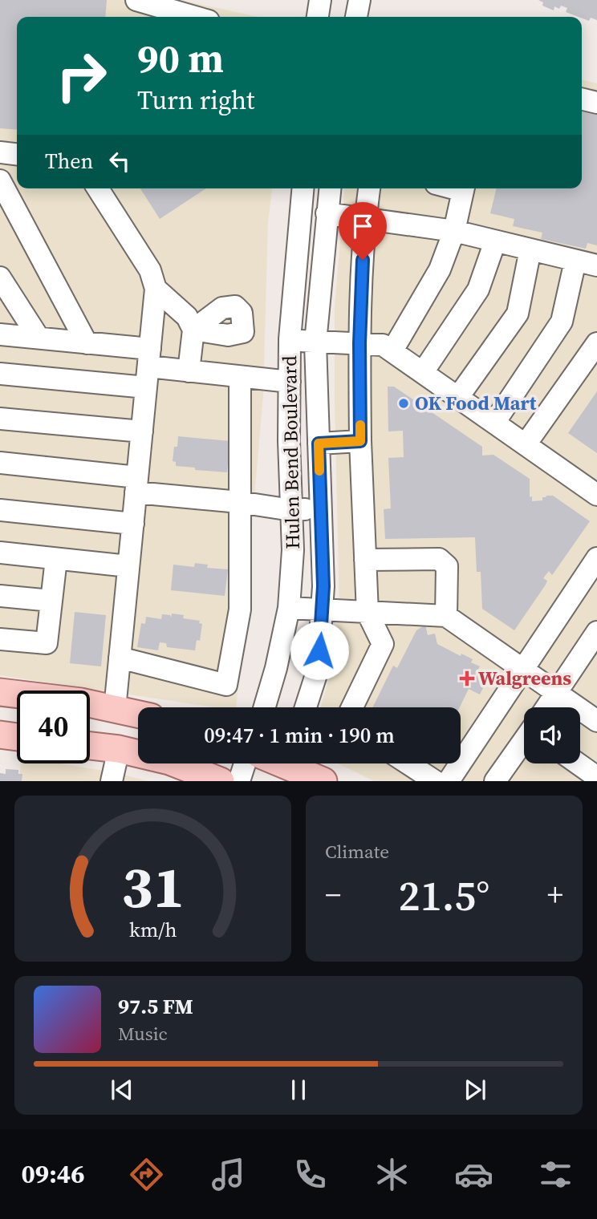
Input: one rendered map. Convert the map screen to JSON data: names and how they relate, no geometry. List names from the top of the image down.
{
  "streets": {
    "street": ["Hulen Bend Boulevard"]
  },
  "places": {
    "other": ["OK Food Mart"],
    "health": ["Walgreens"]
  },
  "page": {
    "turn": ["90 m", "Turn right"],
    "then": "Then",
    "limit": "40",
    "trip": "09:47 · 1 min · 190 m",
    "tile": "Climate",
    "heat": ["−", "21.5°", "+"],
    "song": ["97.5 FM", "Music"],
    "tabs": "09:46",
    "gauge": ["31", "km/h"]
  }
}
